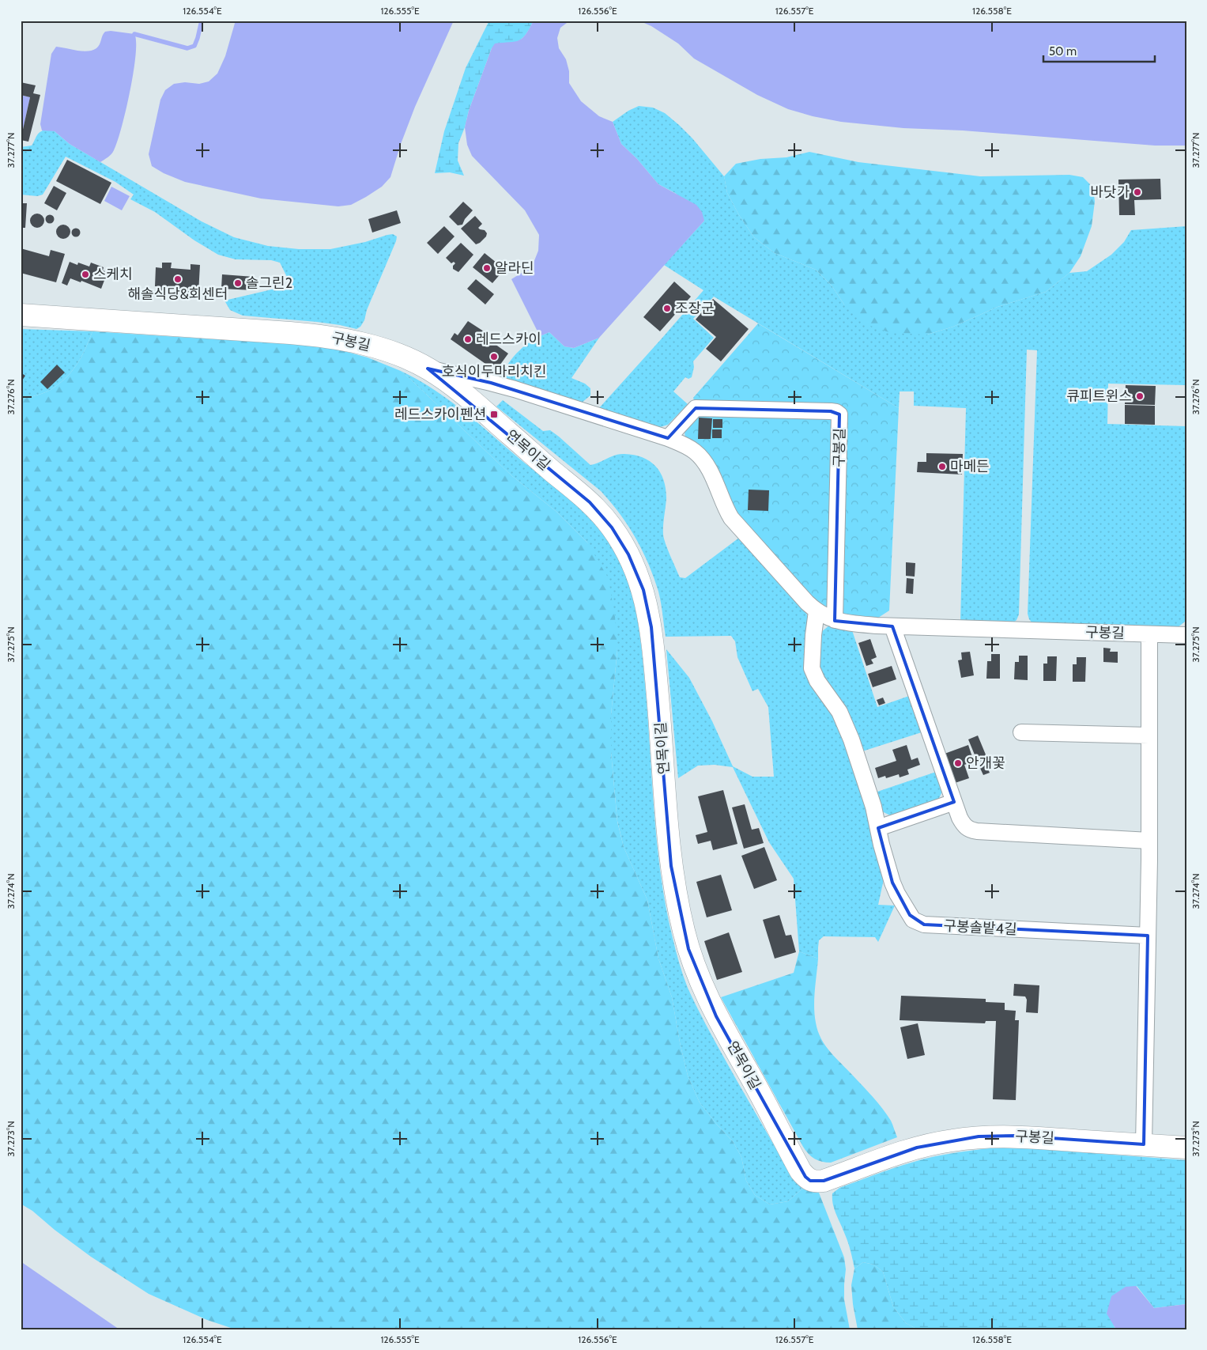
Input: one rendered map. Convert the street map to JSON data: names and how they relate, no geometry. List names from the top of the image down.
{
  "streets": {
    "street": ["구봉길", "연목이길", "구봉솔밭4길"]
  },
  "crossings": [
    ["구봉길", "연목이길"],
    ["구봉길", "구봉솔밭4길"]
  ],
  "places": {
    "other": [
      "바닷가",
      "알라딘",
      "스케치",
      "해솔식당&회센터",
      "솔그린2",
      "조장군",
      "레드스카이",
      "호식이두마리치킨",
      "큐피트윈스",
      "마메든",
      "안개꽃"
    ],
    "transit": ["레드스카이펜션"]
  },
  "scale_bar": "50 m",
  "coordinates": [
    "126.554°E",
    "126.555°E",
    "126.556°E",
    "126.557°E",
    "126.558°E",
    "37.277°N",
    "37.276°N",
    "37.275°N",
    "37.274°N",
    "37.273°N"
  ]
}
